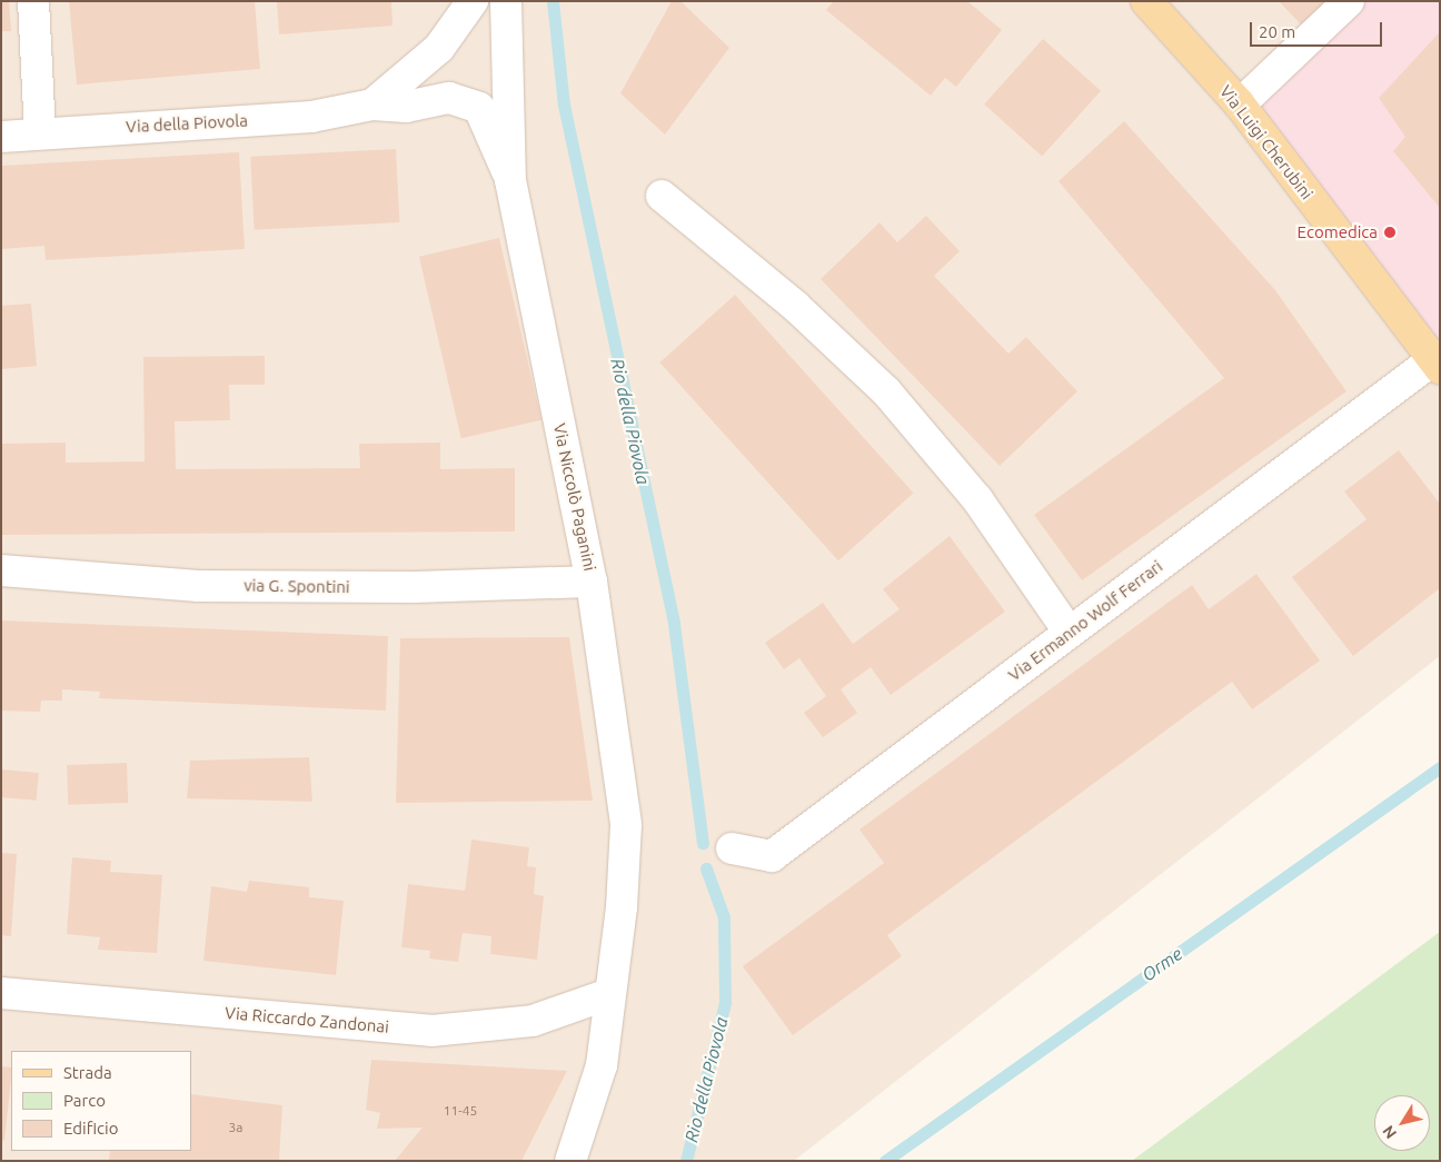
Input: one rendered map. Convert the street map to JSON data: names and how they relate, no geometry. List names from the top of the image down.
{
  "streets": {
    "main road": ["Via Luigi Cherubini"],
    "street": [
      "Via della Piovola",
      "Via Niccolò Paganini",
      "via G. Spontini",
      "Via Ermanno Wolf Ferrari",
      "Via Riccardo Zandonai"
    ]
  },
  "crossings": [
    ["Via della Piovola", "Via Niccolò Paganini"],
    ["Via Luigi Cherubini", "Via Ermanno Wolf Ferrari"],
    ["Via Niccolò Paganini", "via G. Spontini"],
    ["Via Niccolò Paganini", "Via Riccardo Zandonai"]
  ],
  "water": ["Rio della Piovola", "Orme"],
  "places": ["Ecomedica"],
  "house_numbers": ["11-45", "3a"],
  "legend": ["Strada", "Parco", "Edificio"],
  "scale_bar": "20 m",
  "north": "bottom left"
}
